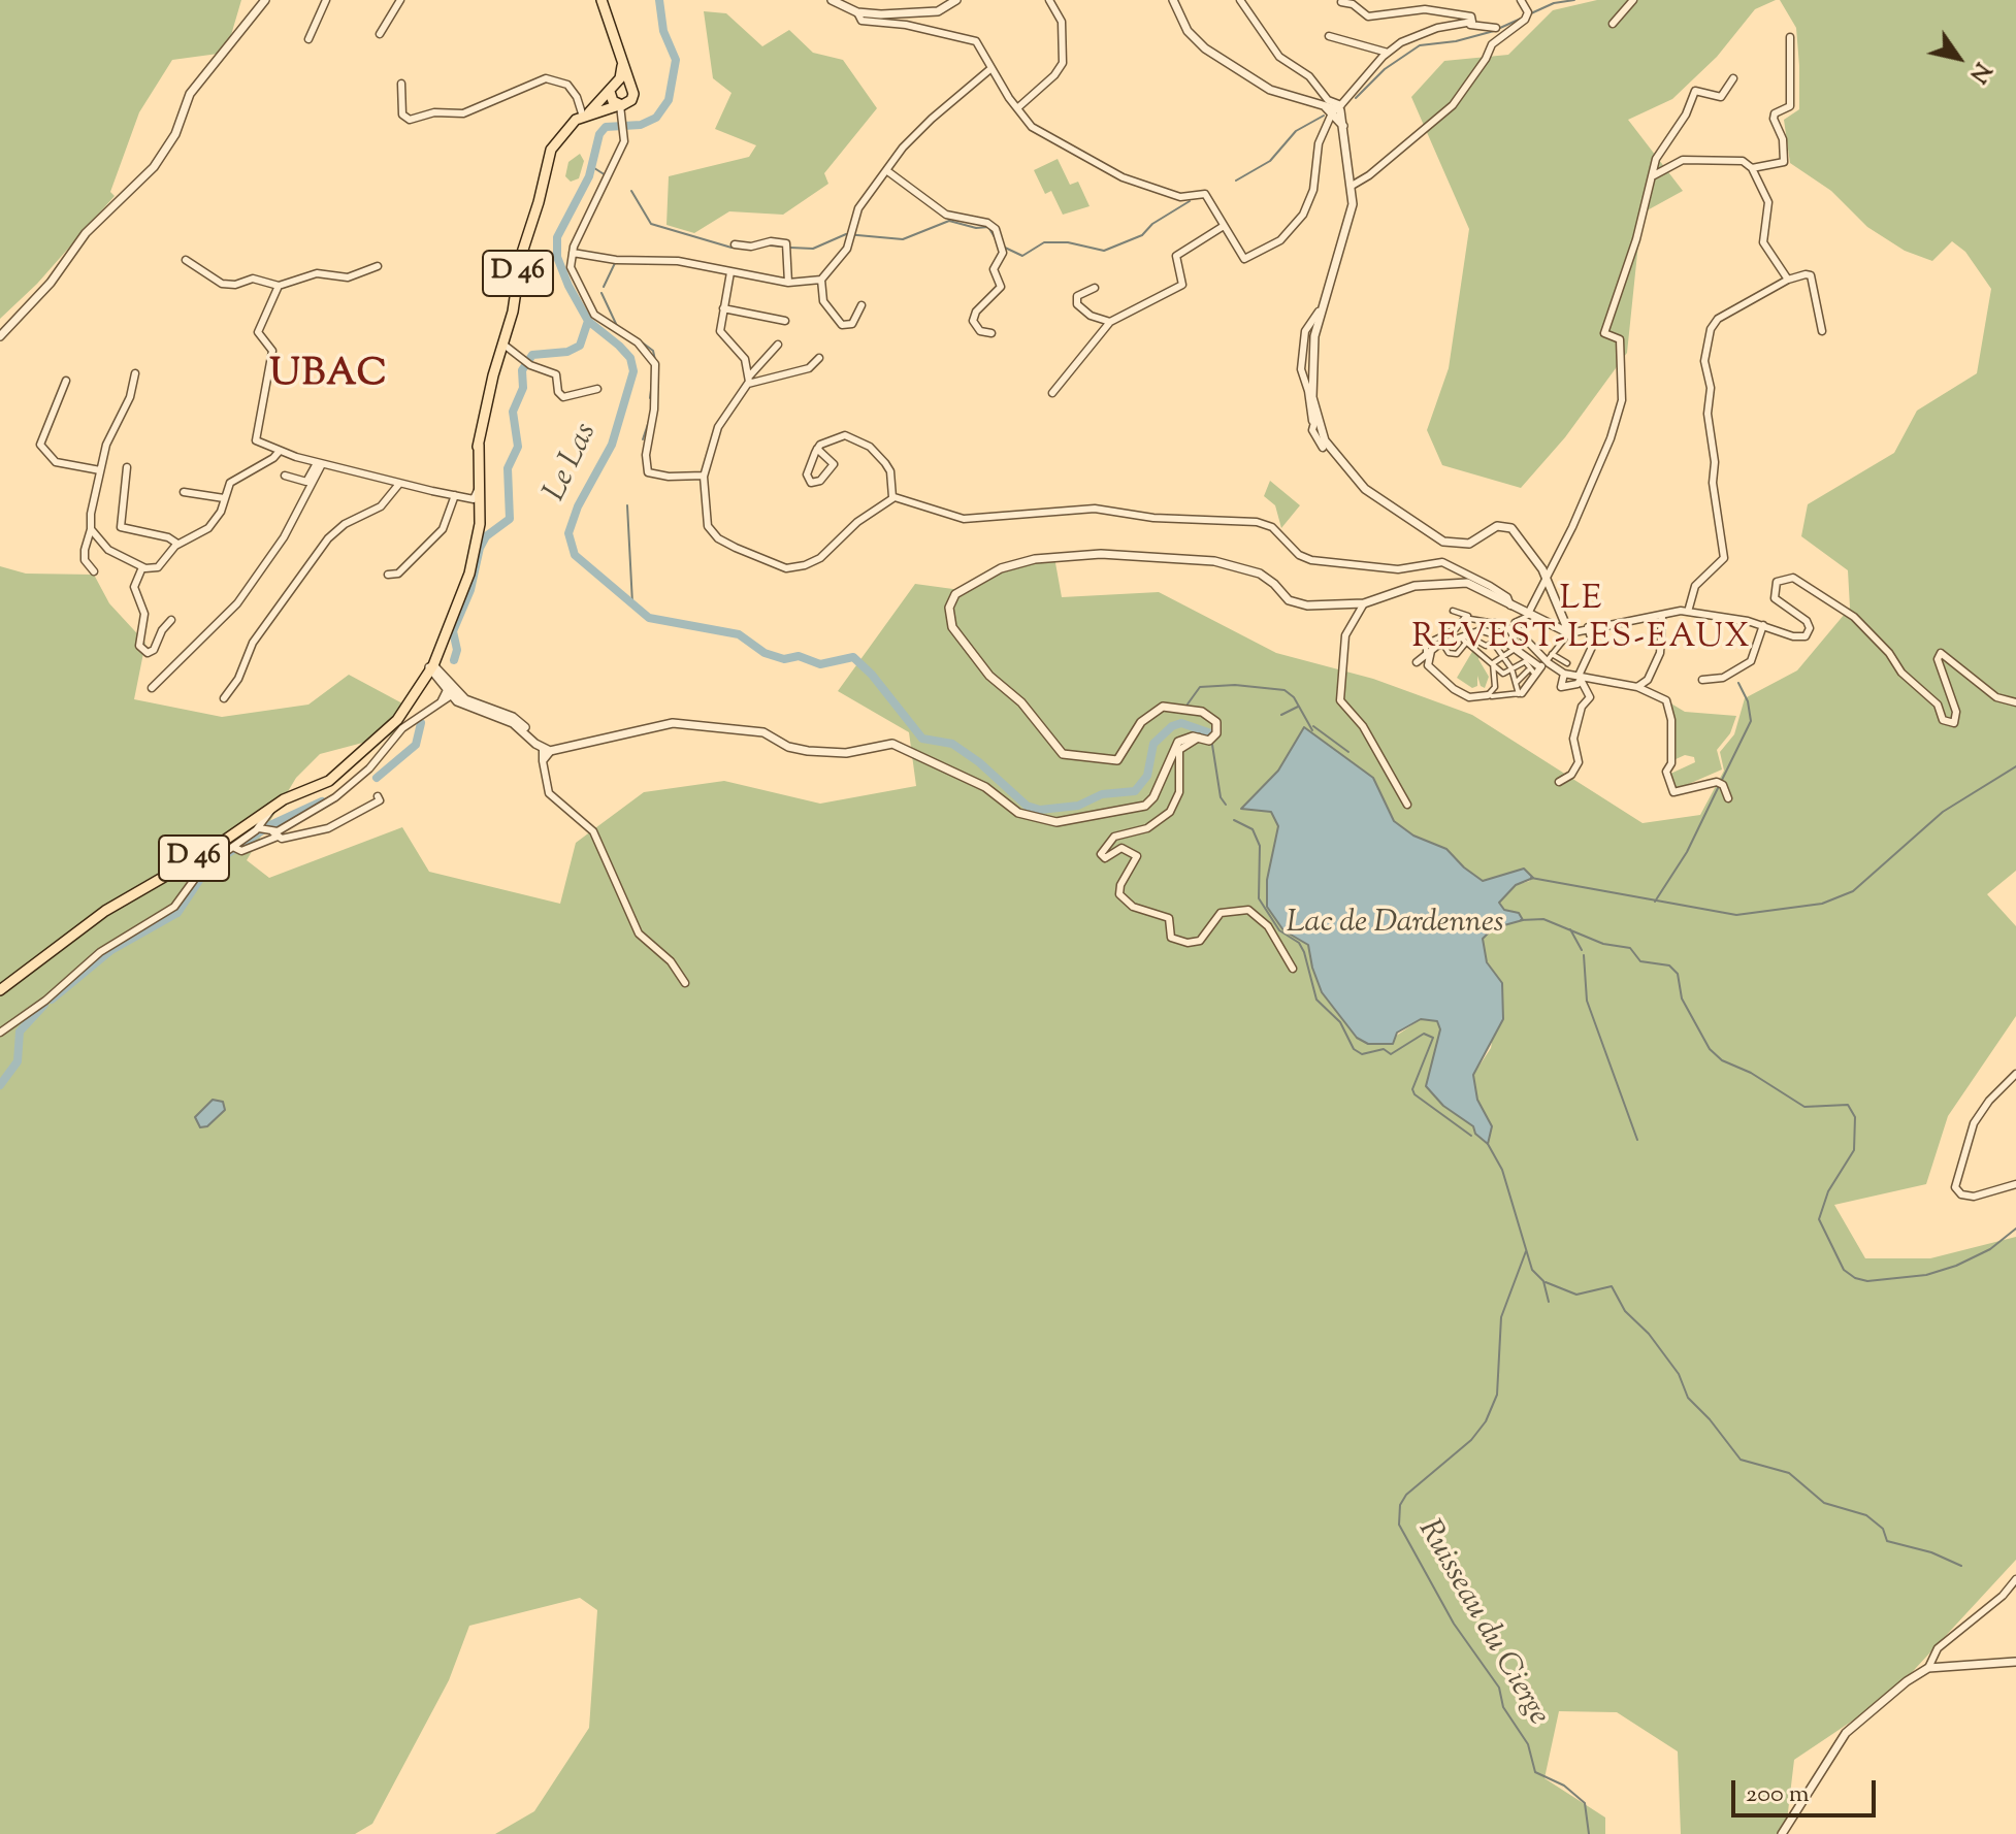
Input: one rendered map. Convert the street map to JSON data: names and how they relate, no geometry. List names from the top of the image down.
{
  "streets": {
    "main road": ["D 46"]
  },
  "districts": ["UBAC", "LE REVEST-LES-EAUX"],
  "water": ["Le Las", "Lac de Dardennes", "Ruisseau du Cierge"],
  "scale_bar": "200 m",
  "north": "bottom right"
}
